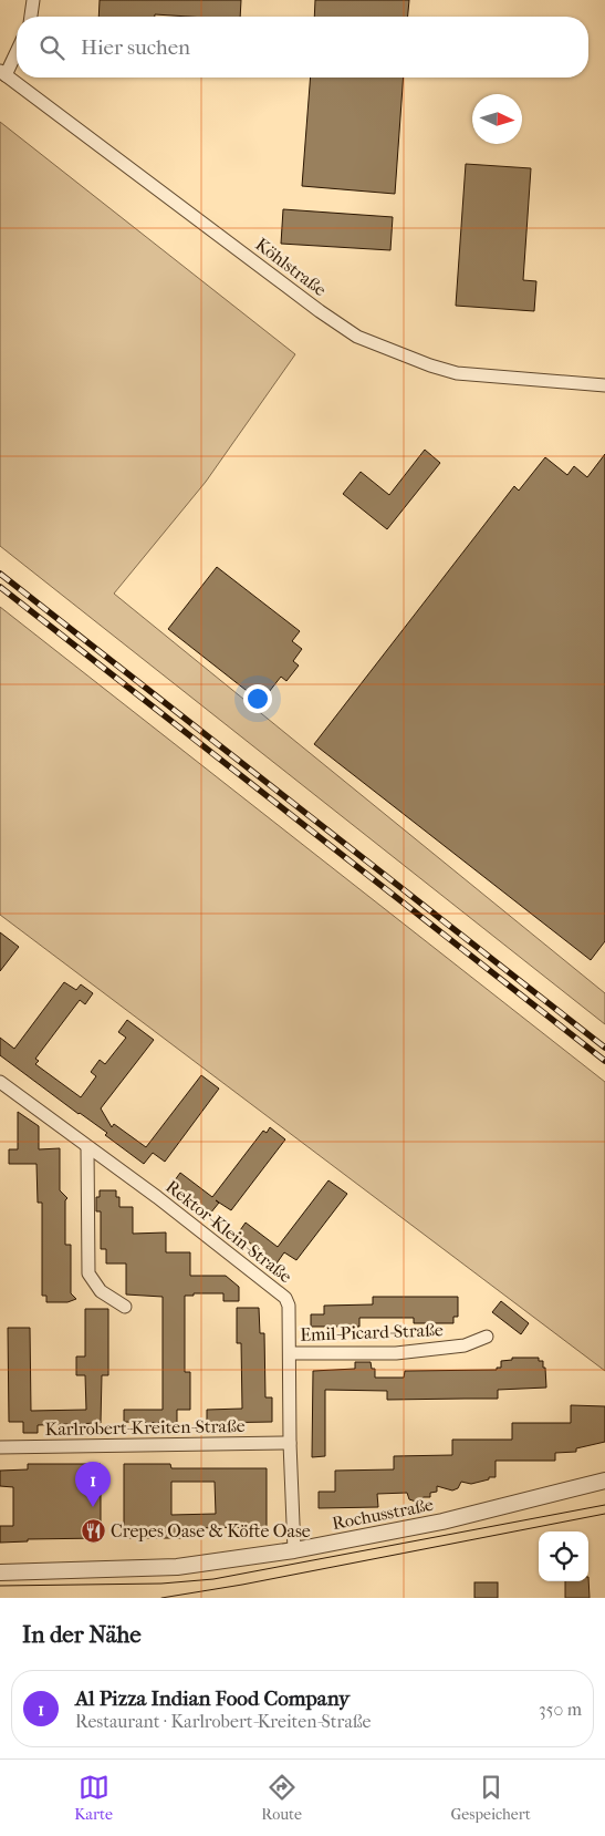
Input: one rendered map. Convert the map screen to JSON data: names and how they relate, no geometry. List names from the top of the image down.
{
  "streets": {
    "street": [
      "Köhlstraße",
      "Rektor-Klein-Straße",
      "Emil-Picard-Straße",
      "Karlrobert-Kreiten-Straße",
      "Rochusstraße"
    ]
  },
  "crossings": [
    ["Rektor-Klein-Straße", "Emil-Picard-Straße"],
    ["Rektor-Klein-Straße", "Karlrobert-Kreiten-Straße"],
    ["Rektor-Klein-Straße", "Rochusstraße"]
  ],
  "places": {
    "restaurant": ["Crepes Oase & Köfte Oase"]
  },
  "north": "right",
  "page": {
    "search": "Hier suchen",
    "pins": "1",
    "heading": "In der Nähe",
    "list": [
      {
        "mark": "1",
        "name": "Al Pizza Indian Food Company",
        "note": "Restaurant · Karlrobert-Kreiten-Straße",
        "value": "350 m"
      }
    ],
    "nav": ["Karte", "Route", "Gespeichert"]
  }
}
